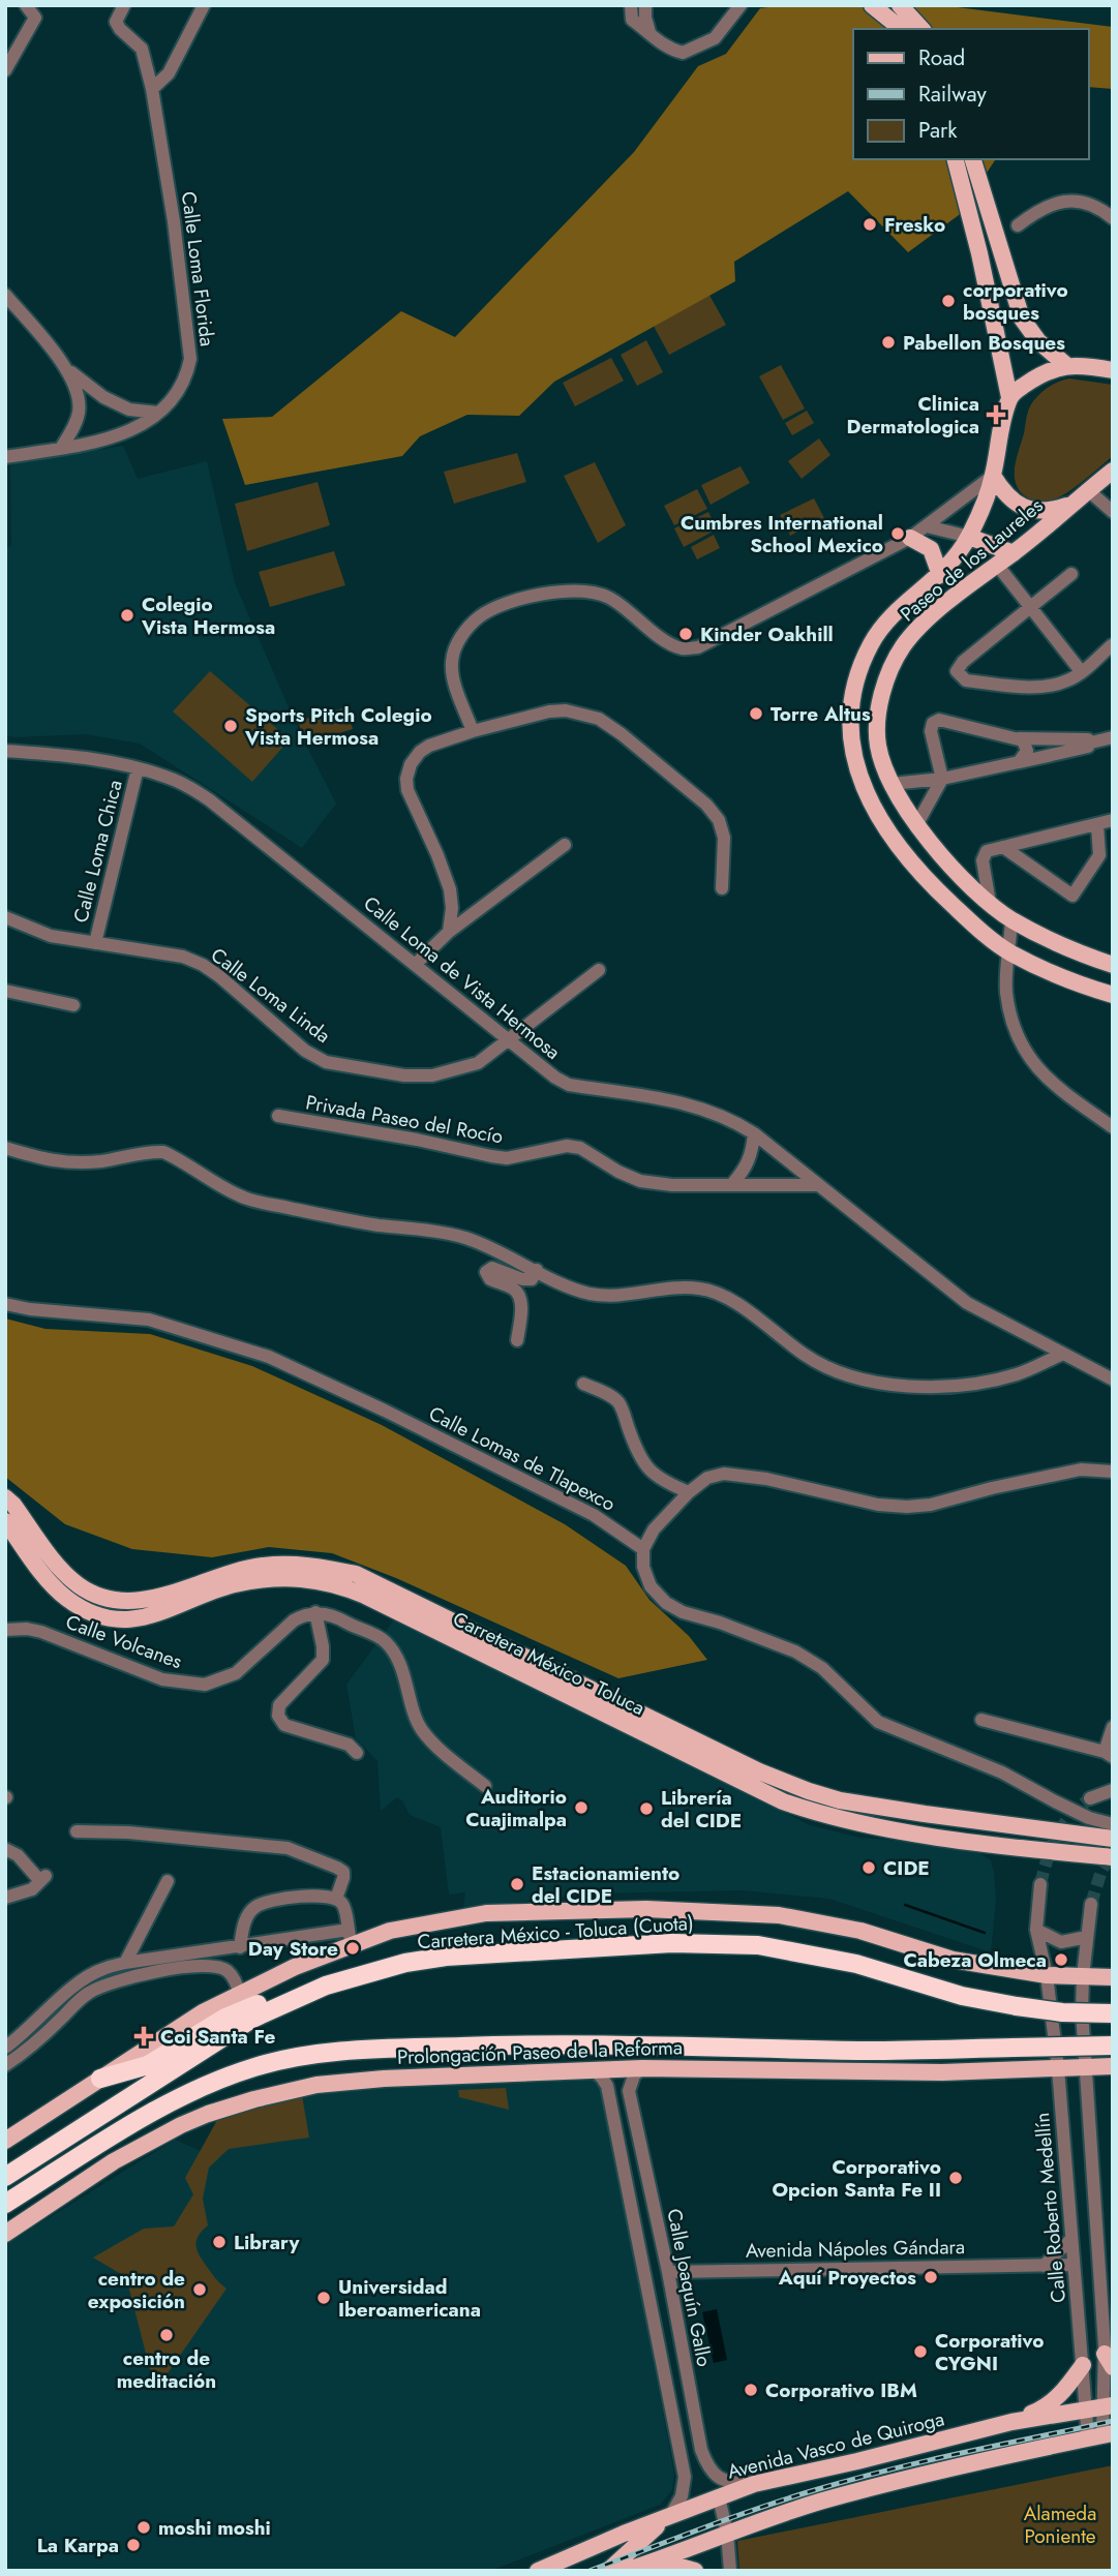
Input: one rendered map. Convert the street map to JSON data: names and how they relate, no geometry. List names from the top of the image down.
{
  "streets": {
    "highway": ["Carretera México - Toluca (Cuota)"],
    "main road": [
      "Paseo de los Laureles",
      "Carretera México - Toluca",
      "Prolongación Paseo de la Reforma",
      "Avenida Vasco de Quiroga"
    ],
    "street": [
      "Calle Loma Florida",
      "Calle Loma Chica",
      "Calle Loma de Vista Hermosa",
      "Calle Loma Linda",
      "Privada Paseo del Rocío",
      "Calle Lomas de Tlapexco",
      "Calle Volcanes",
      "Calle Roberto Medellín",
      "Avenida Nápoles Gándara",
      "Calle Joaquín Gallo"
    ]
  },
  "crossings": [
    ["Calle Loma Chica", "Calle Loma de Vista Hermosa"],
    ["Calle Loma Chica", "Calle Loma Linda"],
    ["Calle Loma de Vista Hermosa", "Calle Loma Linda"],
    ["Calle Loma de Vista Hermosa", "Privada Paseo del Rocío"],
    ["Prolongación Paseo de la Reforma", "Calle Roberto Medellín"],
    ["Prolongación Paseo de la Reforma", "Calle Joaquín Gallo"],
    ["Calle Roberto Medellín", "Avenida Nápoles Gándara"],
    ["Calle Roberto Medellín", "Avenida Vasco de Quiroga"],
    ["Avenida Nápoles Gándara", "Calle Joaquín Gallo"],
    ["Calle Joaquín Gallo", "Avenida Vasco de Quiroga"]
  ],
  "parks": ["Alameda Poniente"],
  "places": {
    "other": [
      "Fresko",
      "corporativo bosques",
      "Pabellon Bosques",
      "Cumbres International School Mexico",
      "Colegio Vista Hermosa",
      "Kinder Oakhill",
      "Torre Altus",
      "Sports Pitch Colegio Vista Hermosa",
      "Auditorio Cuajimalpa",
      "Librería del CIDE",
      "CIDE",
      "Estacionamiento del CIDE",
      "Day Store",
      "Cabeza Olmeca",
      "Corporativo Opcion Santa Fe II",
      "Library",
      "Aquí Proyectos",
      "centro de exposición",
      "Universidad Iberoamericana",
      "centro de meditación",
      "Corporativo CYGNI",
      "Corporativo IBM",
      "moshi moshi",
      "La Karpa"
    ],
    "health": ["Clinica Dermatologica", "Coi Santa Fe"]
  },
  "legend": ["Road", "Railway", "Park"]
}
